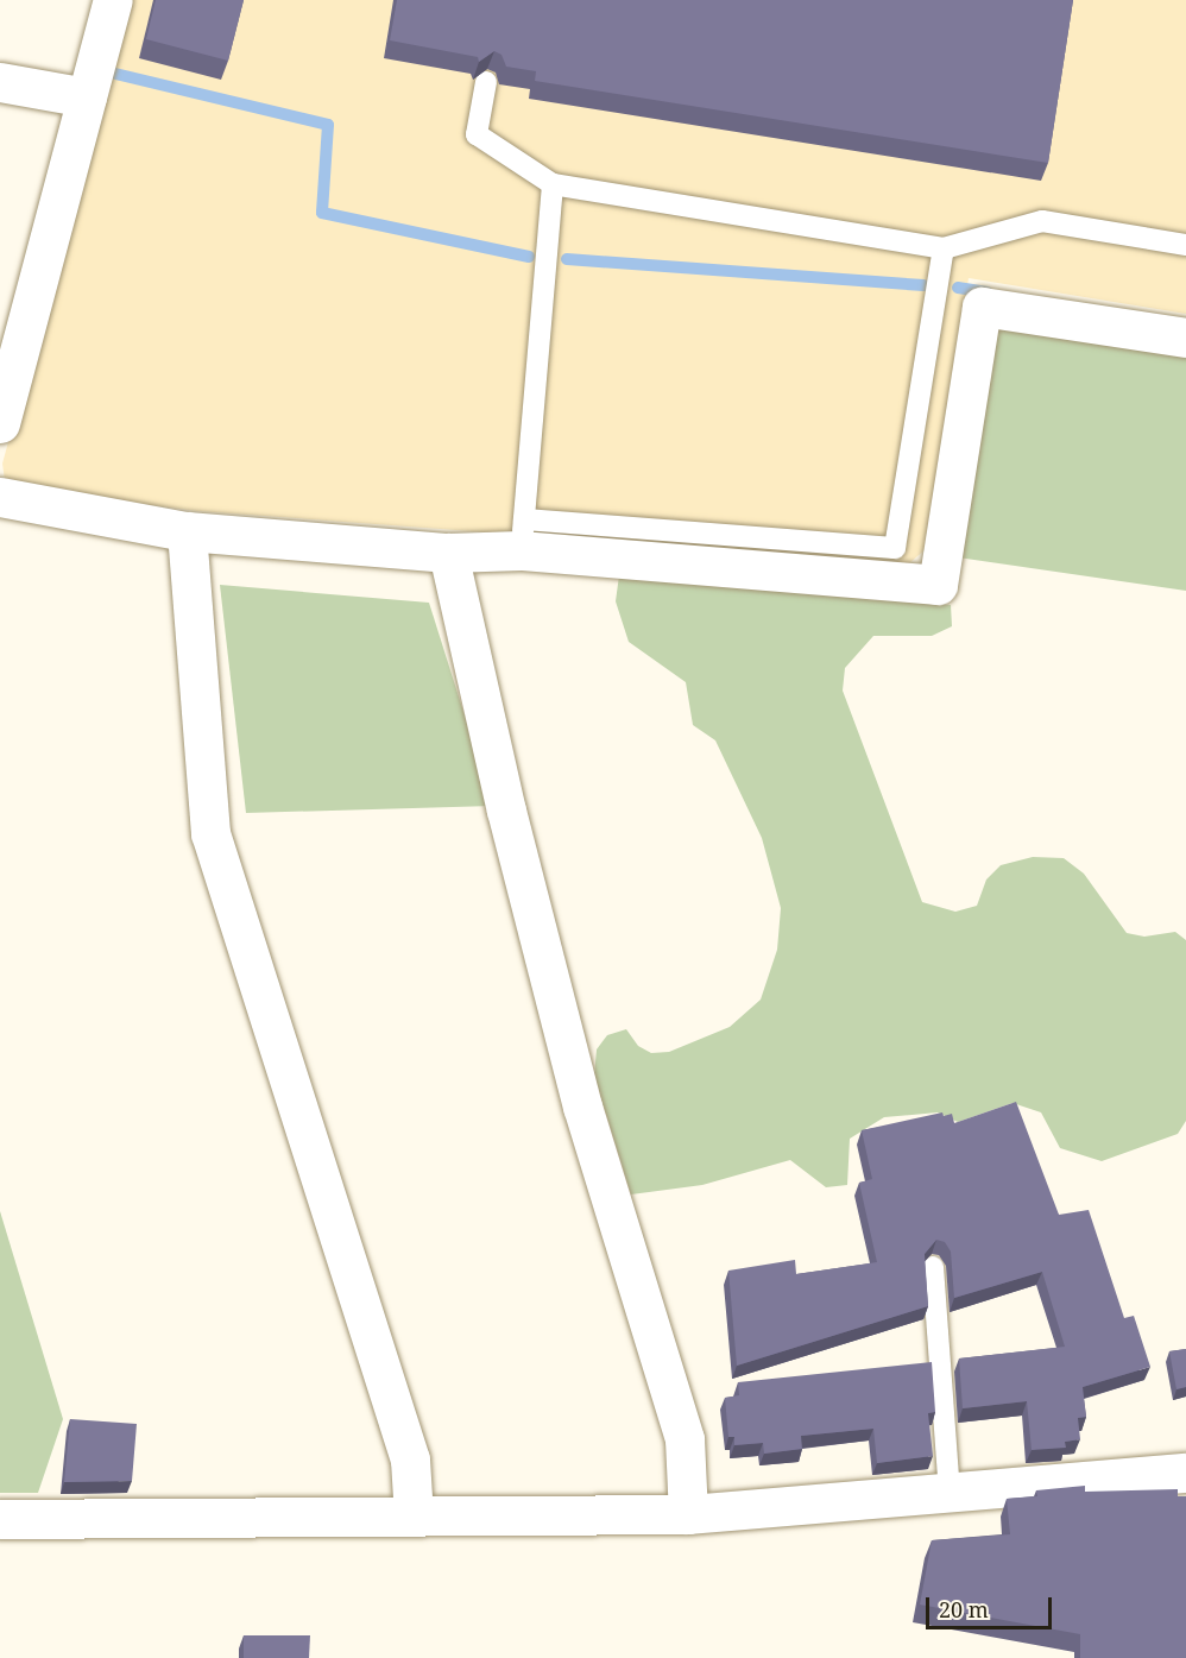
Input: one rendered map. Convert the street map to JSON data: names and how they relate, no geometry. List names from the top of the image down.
{
  "scale_bar": "20 m"
}
